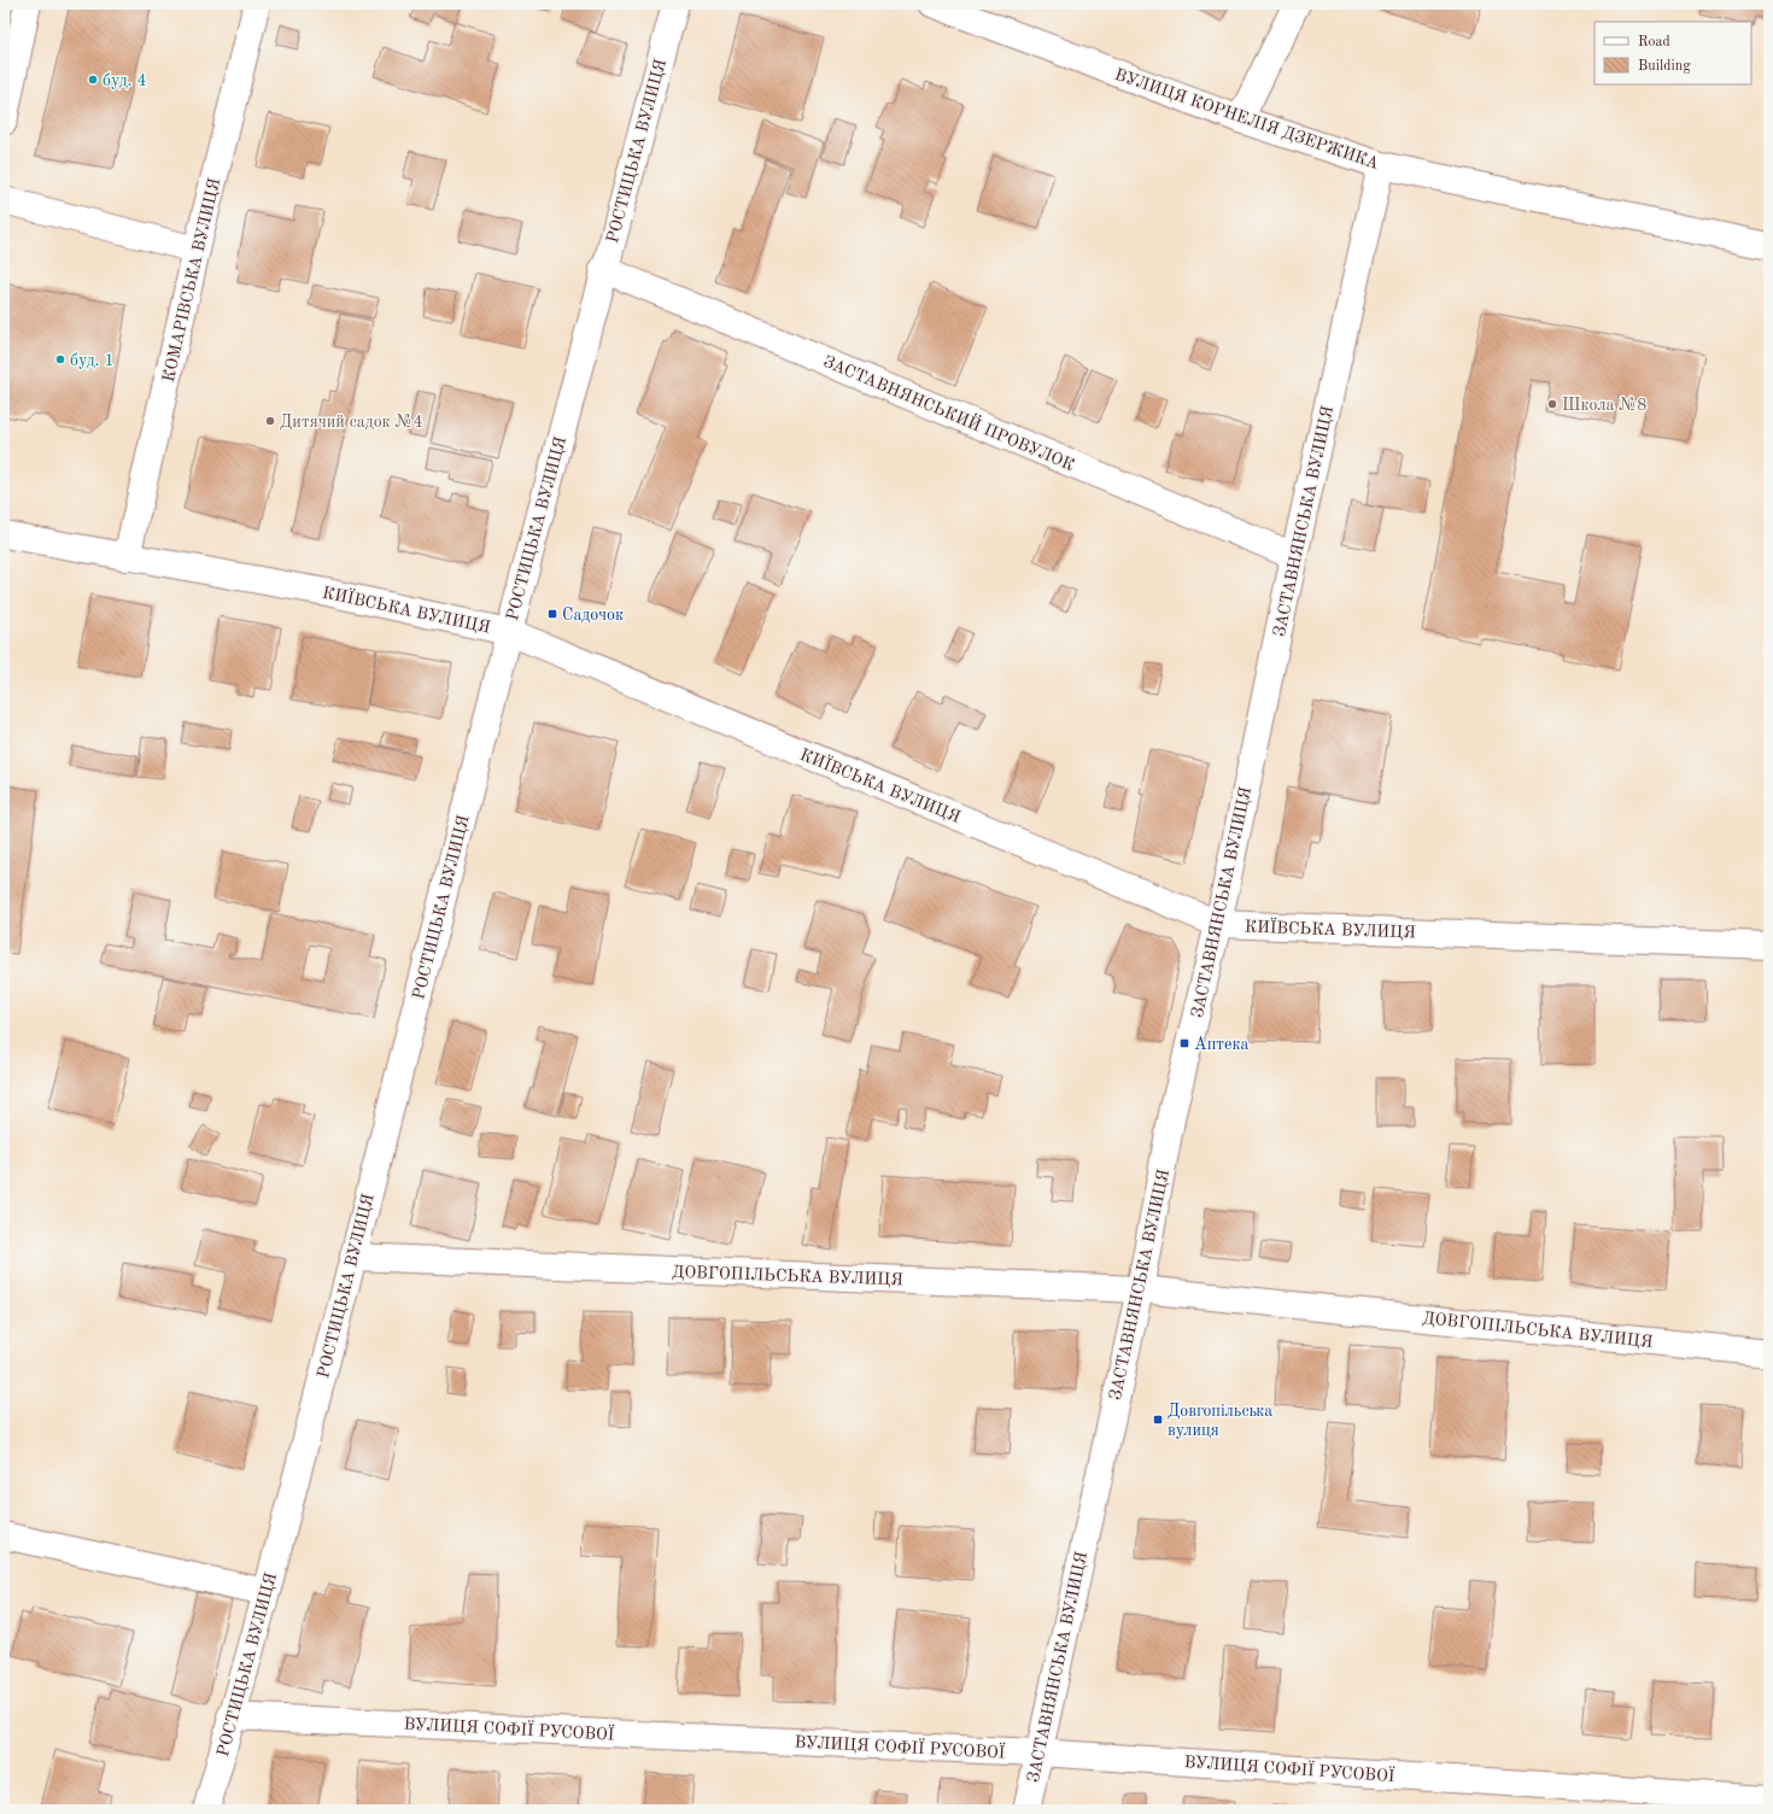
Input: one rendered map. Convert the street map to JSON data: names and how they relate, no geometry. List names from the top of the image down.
{
  "streets": {
    "street": [
      "ВУЛИЦЯ КОРНЕЛІЯ ДЗЕРЖИКА",
      "РОСТИЦЬКА ВУЛИЦЯ",
      "КОМАРІВСЬКА ВУЛИЦЯ",
      "ЗАСТАВНЯНСЬКИЙ ПРОВУЛОК",
      "ЗАСТАВНЯНСЬКА ВУЛИЦЯ",
      "КИЇВСЬКА ВУЛИЦЯ",
      "ДОВГОПІЛЬСЬКА ВУЛИЦЯ",
      "ВУЛИЦЯ СОФІЇ РУСОВОЇ"
    ]
  },
  "crossings": [
    ["ВУЛИЦЯ КОРНЕЛІЯ ДЗЕРЖИКА", "ЗАСТАВНЯНСЬКА ВУЛИЦЯ"],
    ["РОСТИЦЬКА ВУЛИЦЯ", "ЗАСТАВНЯНСЬКИЙ ПРОВУЛОК"],
    ["РОСТИЦЬКА ВУЛИЦЯ", "КИЇВСЬКА ВУЛИЦЯ"],
    ["РОСТИЦЬКА ВУЛИЦЯ", "ДОВГОПІЛЬСЬКА ВУЛИЦЯ"],
    ["РОСТИЦЬКА ВУЛИЦЯ", "ВУЛИЦЯ СОФІЇ РУСОВОЇ"],
    ["КОМАРІВСЬКА ВУЛИЦЯ", "КИЇВСЬКА ВУЛИЦЯ"],
    ["ЗАСТАВНЯНСЬКИЙ ПРОВУЛОК", "ЗАСТАВНЯНСЬКА ВУЛИЦЯ"],
    ["ЗАСТАВНЯНСЬКА ВУЛИЦЯ", "КИЇВСЬКА ВУЛИЦЯ"],
    ["ЗАСТАВНЯНСЬКА ВУЛИЦЯ", "ДОВГОПІЛЬСЬКА ВУЛИЦЯ"],
    ["ЗАСТАВНЯНСЬКА ВУЛИЦЯ", "ВУЛИЦЯ СОФІЇ РУСОВОЇ"]
  ],
  "places": {
    "other": [
      "буд. 4",
      "буд. 1",
      "Школа №8",
      "Дитячий садок №4"
    ],
    "transit": ["Садочок", "Аптека", "Довгопільська вулиця"]
  },
  "legend": ["Road", "Building"]
}
